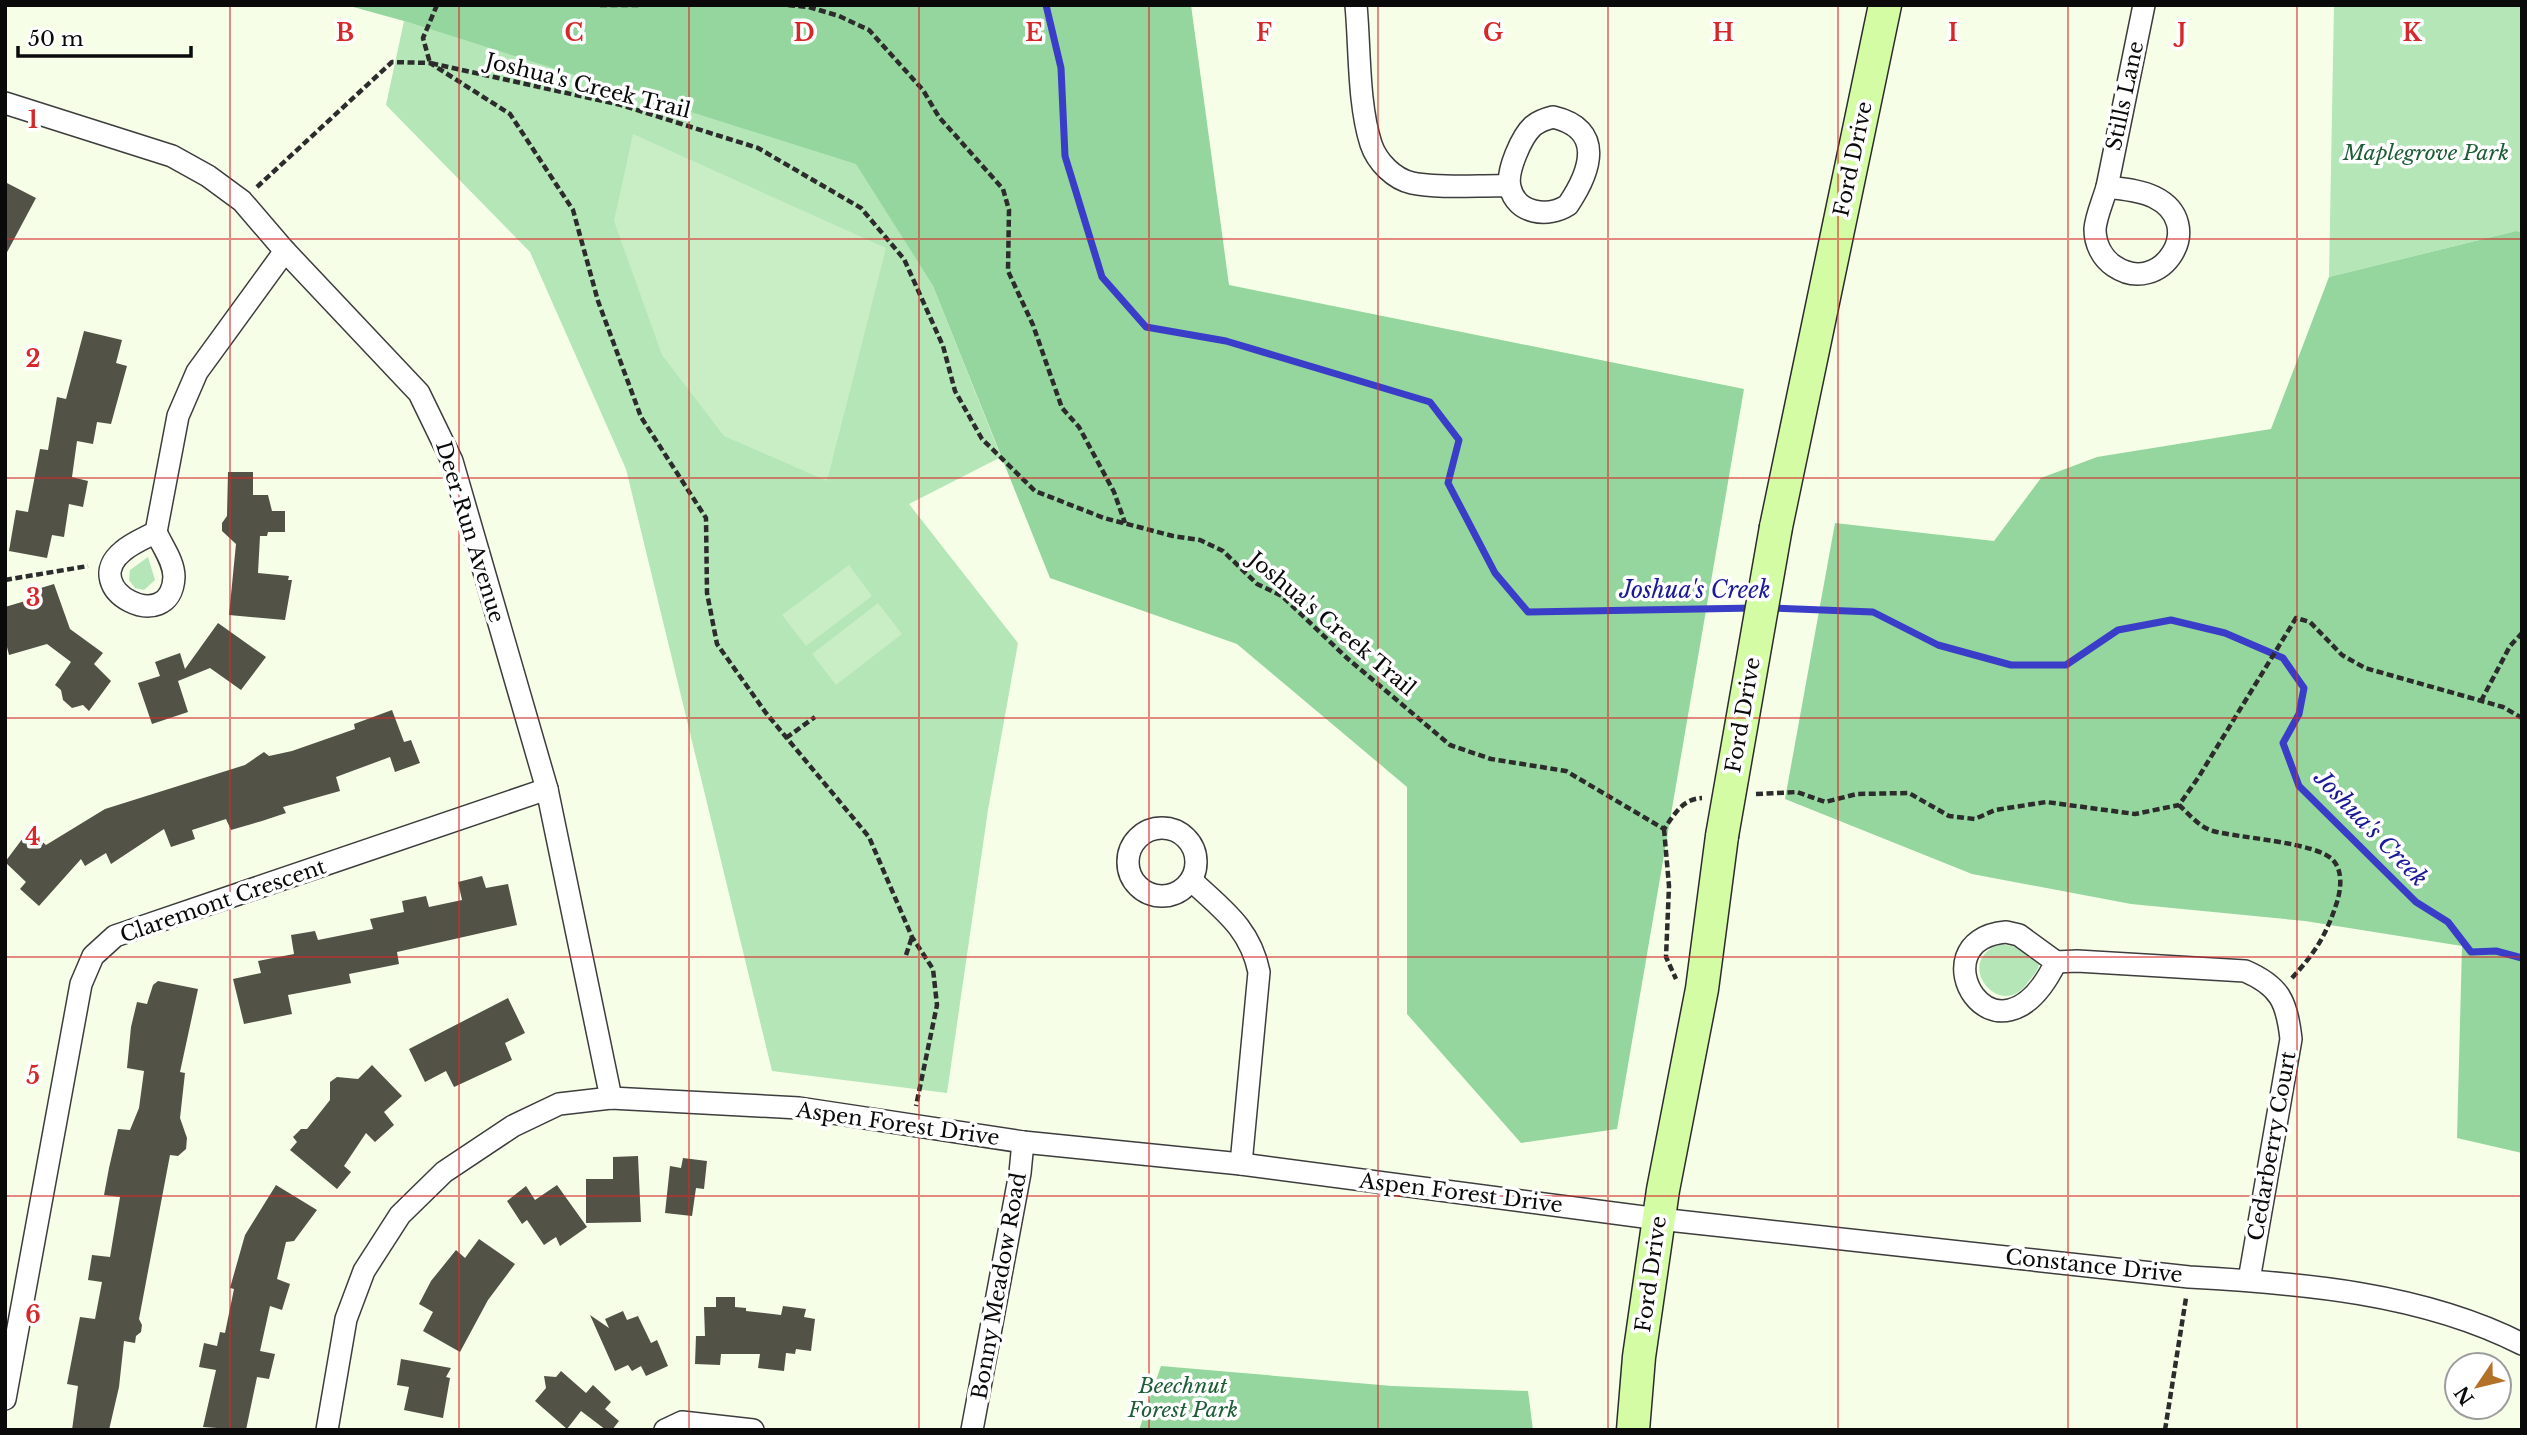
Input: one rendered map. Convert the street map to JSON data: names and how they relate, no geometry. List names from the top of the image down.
{
  "streets": {
    "main road": ["Ford Drive"],
    "street": [
      "Stills Lane",
      "Deer Run Avenue",
      "Claremont Crescent",
      "Aspen Forest Drive",
      "Cedarberry Court",
      "Constance Drive",
      "Bonny Meadow Road"
    ],
    "path": ["Joshua's Creek Trail"]
  },
  "crossings": [
    ["Joshua's Creek Trail", "Deer Run Avenue"],
    ["Ford Drive", "Aspen Forest Drive"],
    ["Ford Drive", "Constance Drive"],
    ["Deer Run Avenue", "Claremont Crescent"],
    ["Deer Run Avenue", "Aspen Forest Drive"],
    ["Aspen Forest Drive", "Constance Drive"],
    ["Aspen Forest Drive", "Bonny Meadow Road"],
    ["Cedarberry Court", "Constance Drive"]
  ],
  "water": ["Joshua's Creek"],
  "parks": ["Maplegrove Park", "Beechnut Forest Park"],
  "scale_bar": "50 m",
  "north": "bottom left",
  "grid": {
    "columns": [
      "B",
      "C",
      "D",
      "E",
      "F",
      "G",
      "H",
      "I",
      "J",
      "K"
    ],
    "rows": [
      "1",
      "2",
      "3",
      "4",
      "5",
      "6"
    ]
  }
}
